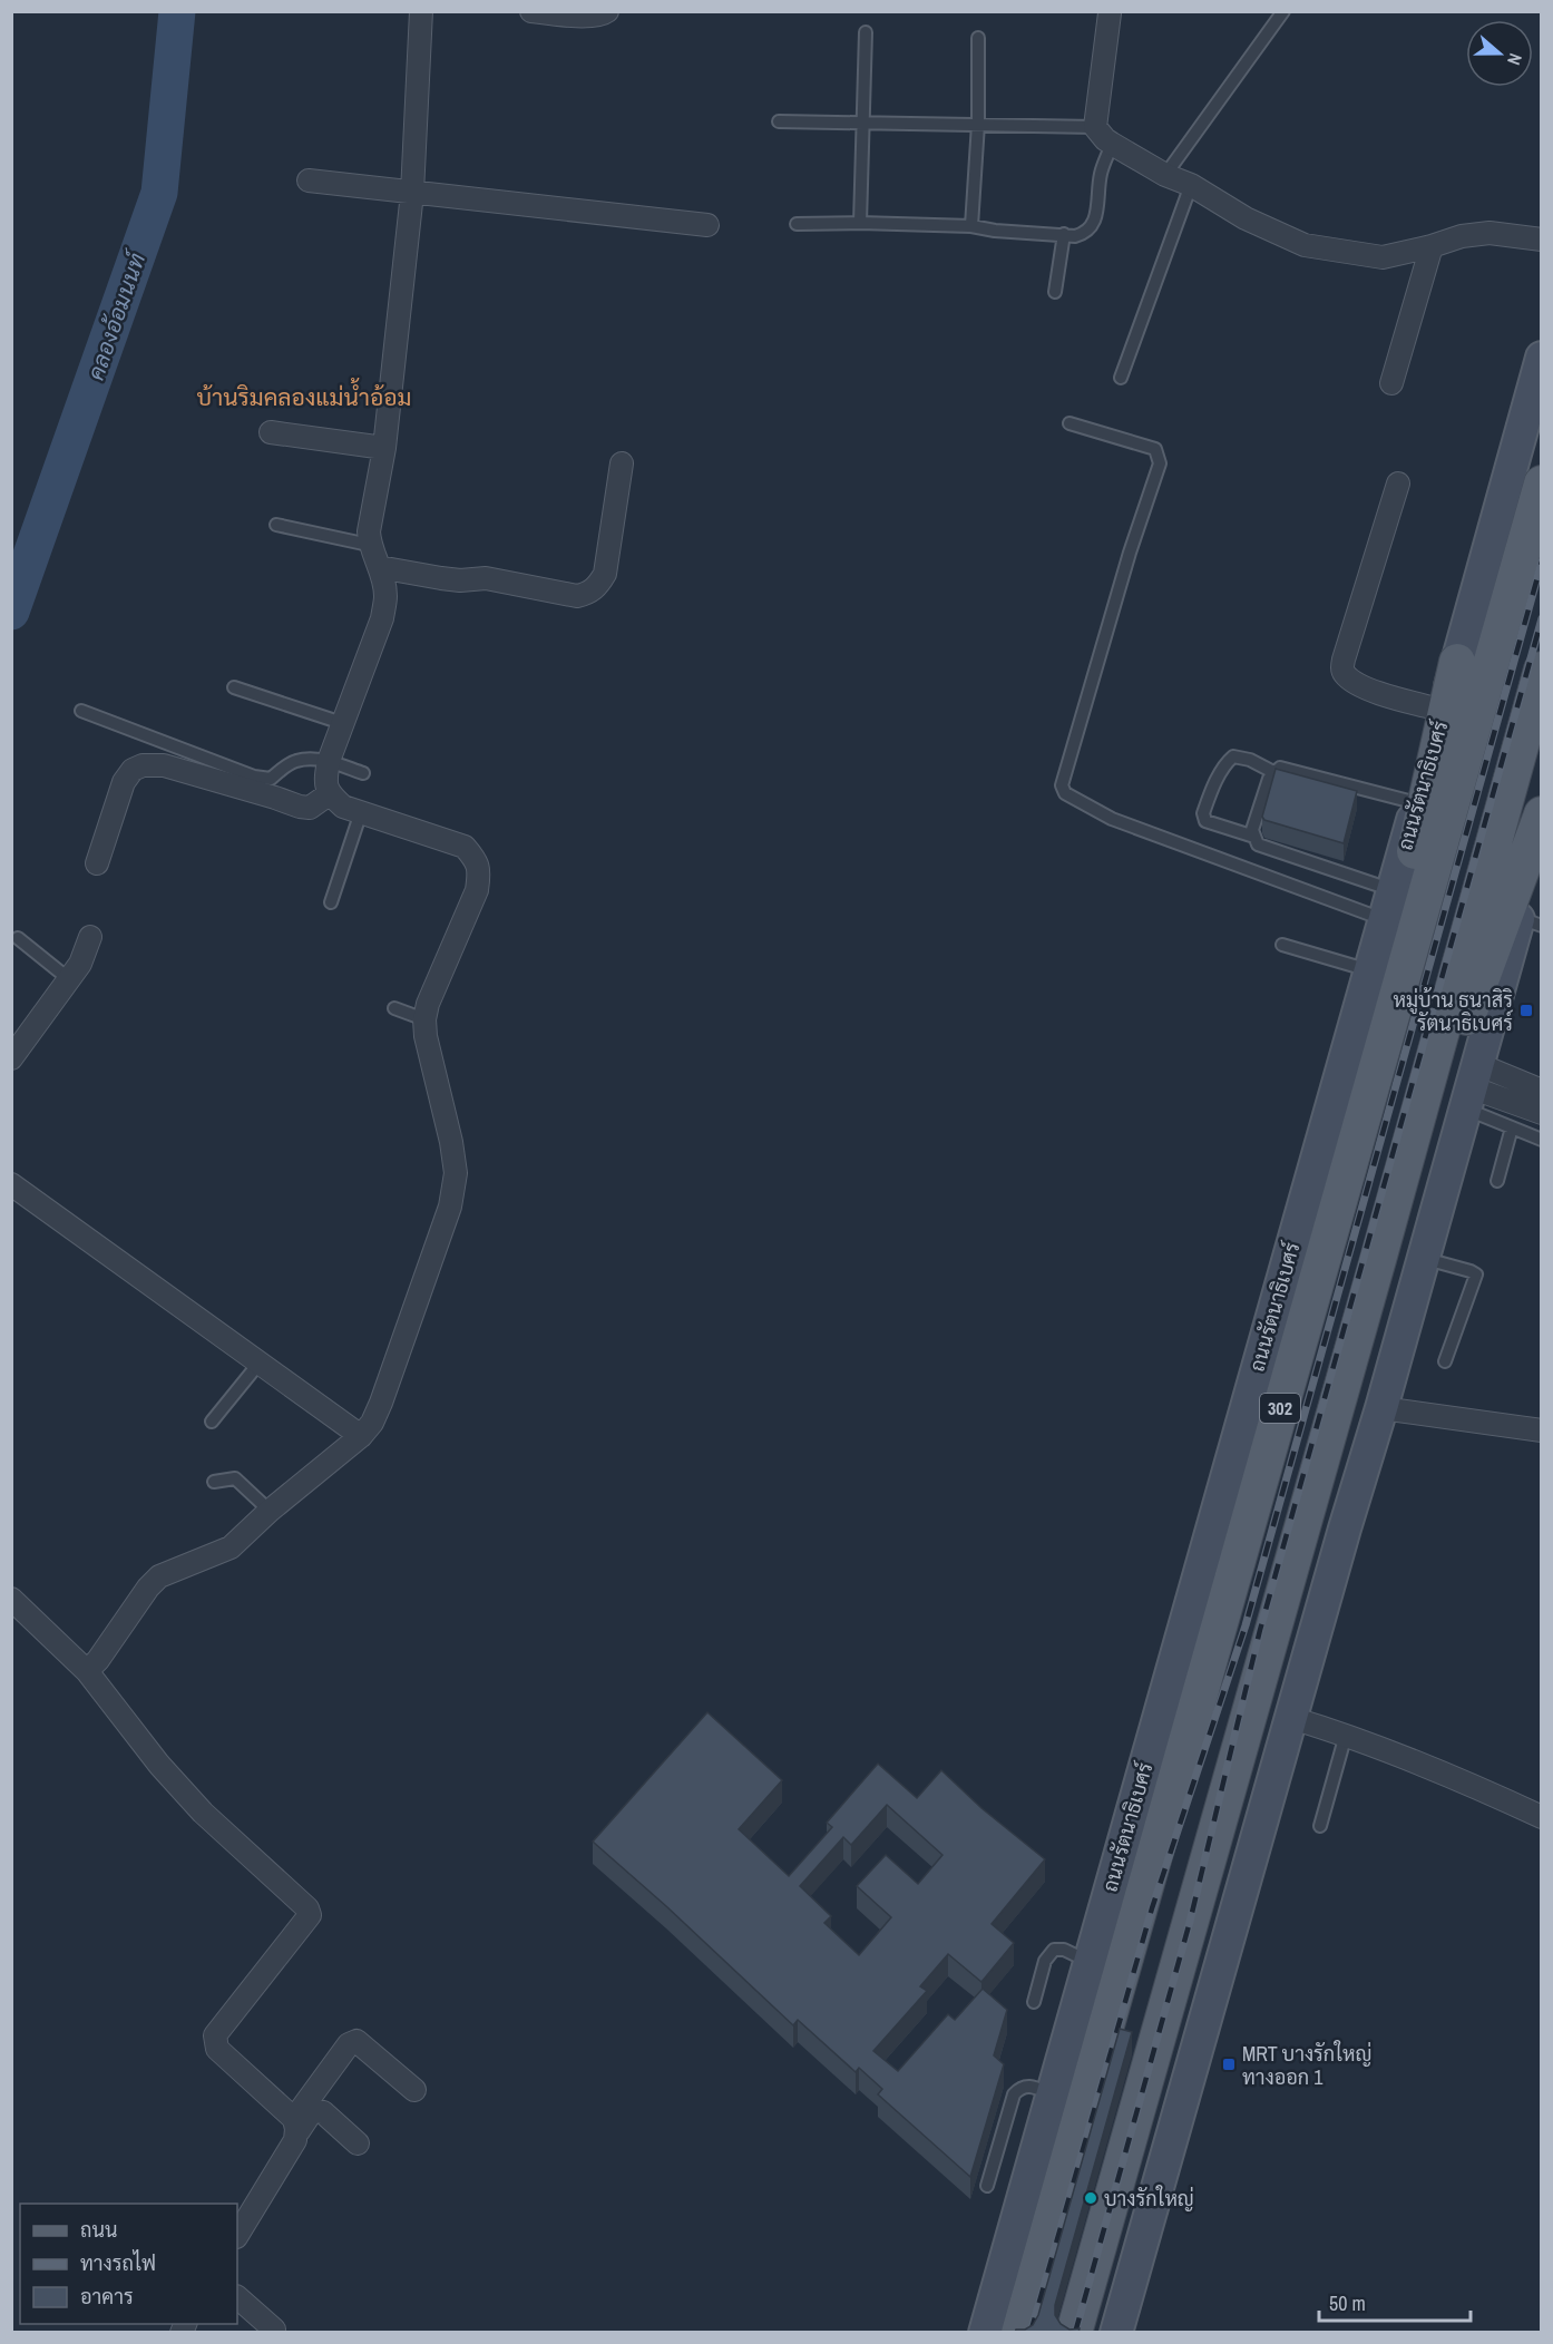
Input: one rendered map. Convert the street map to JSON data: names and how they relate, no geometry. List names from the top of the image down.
{
  "streets": {
    "main road": ["ถนนรัตนาธิเบศร์", "302"]
  },
  "districts": ["บ้านริมคลองแม่น้ำอ้อม"],
  "water": ["คลองอ้อมนนท์"],
  "places": {
    "transit": ["หมู่บ้าน ธนาสิริ รัตนาธิเบศร์", "MRT บางรักใหญ่ ทางออก 1"],
    "other": ["บางรักใหญ่"]
  },
  "legend": ["ถนน", "ทางรถไฟ", "อาคาร"],
  "scale_bar": "50 m",
  "north": "right"
}
